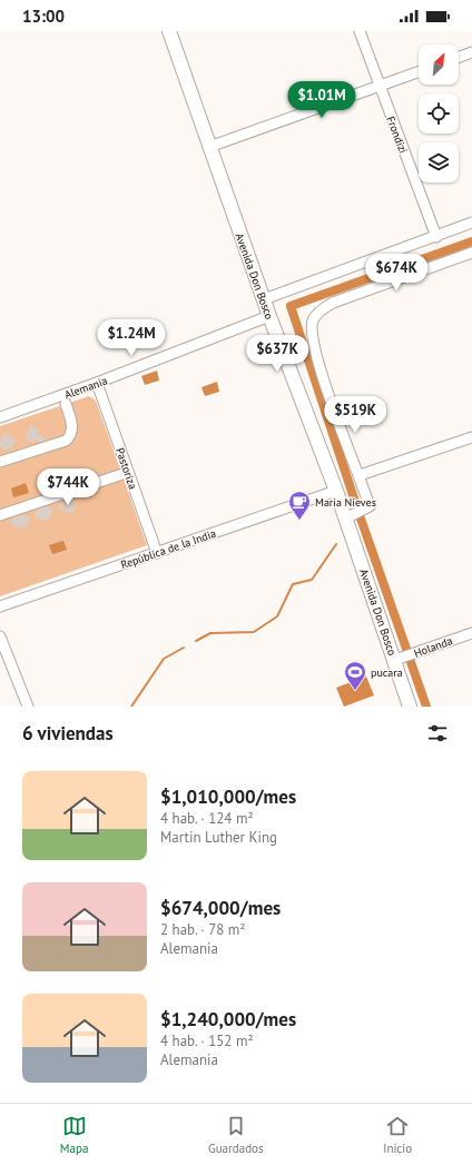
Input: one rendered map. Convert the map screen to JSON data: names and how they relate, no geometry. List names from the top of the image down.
{
  "streets": {
    "main road": ["Avenida Don Bosco"],
    "street": [
      "Frondizi",
      "Alemania",
      "Pastoriza",
      "República de la India",
      "Holanda"
    ]
  },
  "crossings": [
    ["Avenida Don Bosco", "Alemania"],
    ["Avenida Don Bosco", "República de la India"],
    ["Avenida Don Bosco", "Holanda"],
    ["Alemania", "Pastoriza"],
    ["Pastoriza", "República de la India"]
  ],
  "places": {
    "cafe": ["Maria Nieves"],
    "sports": ["pucara"]
  },
  "north": "top right",
  "page": {
    "status": "13:00",
    "price": [
      "$1.01M",
      "$674K",
      "$1.24M",
      "$637K",
      "$519K",
      "$744K"
    ],
    "heading": "6 viviendas",
    "list": [
      {
        "name": "$1,010,000/mes",
        "note": "4 hab. · 124 m² · Martin Luther King"
      },
      {
        "name": "$674,000/mes",
        "note": "2 hab. · 78 m² · Alemania"
      },
      {
        "name": "$1,240,000/mes",
        "note": "4 hab. · 152 m² · Alemania"
      }
    ],
    "tabs": ["Mapa", "Guardados", "Inicio"]
  }
}
